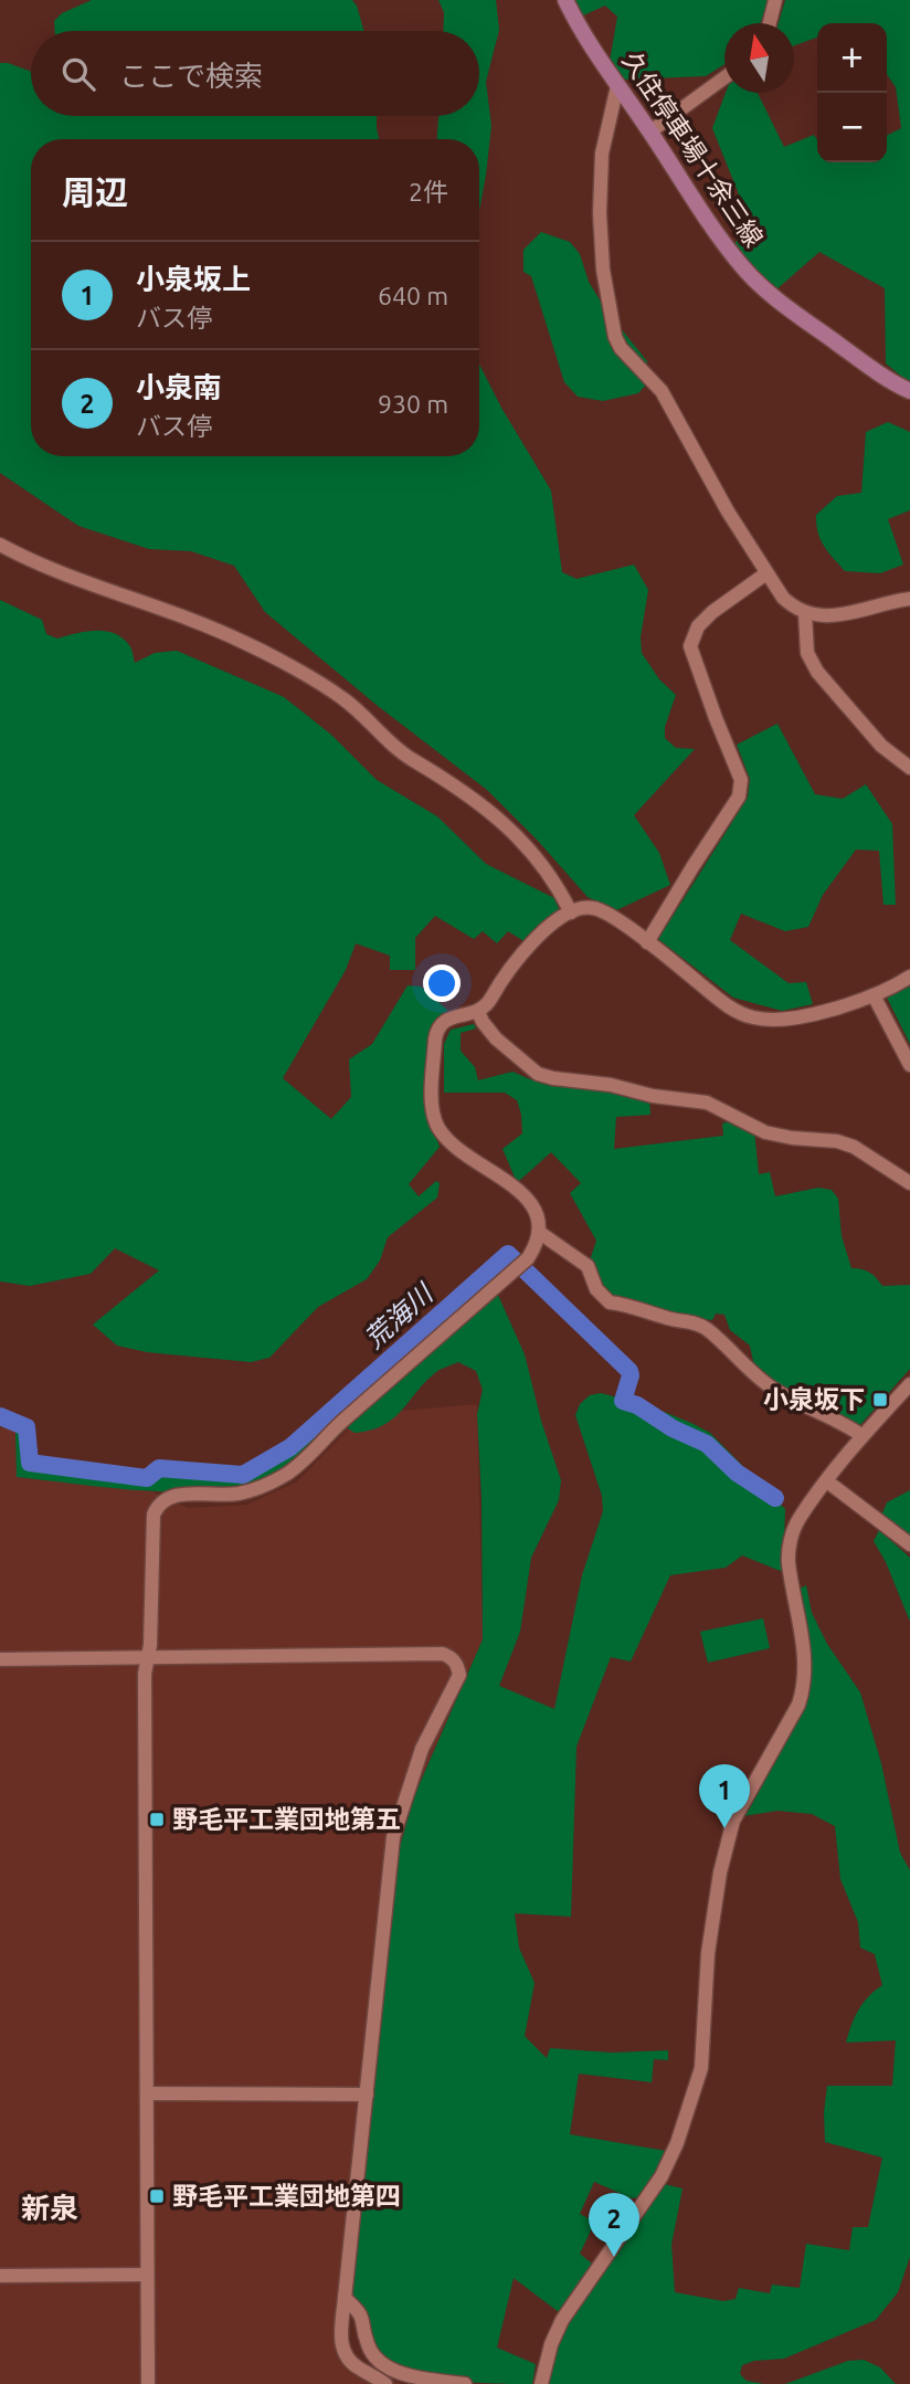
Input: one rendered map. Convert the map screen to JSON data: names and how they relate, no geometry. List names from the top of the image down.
{
  "streets": {
    "main road": ["久住停車場十余三線"]
  },
  "districts": ["新泉"],
  "water": ["荒海川"],
  "places": {
    "transit": ["小泉坂下", "野毛平工業団地第五", "野毛平工業団地第四"]
  },
  "north": "top",
  "page": {
    "map_buttons": ["+", "−"],
    "search": "ここで検索",
    "heading": ["周辺", "2件"],
    "list": [
      {
        "mark": "1",
        "name": "小泉坂上",
        "note": "バス停",
        "value": "640 m"
      },
      {
        "mark": "2",
        "name": "小泉南",
        "note": "バス停",
        "value": "930 m"
      }
    ],
    "pins": ["1", "2"]
  }
}
